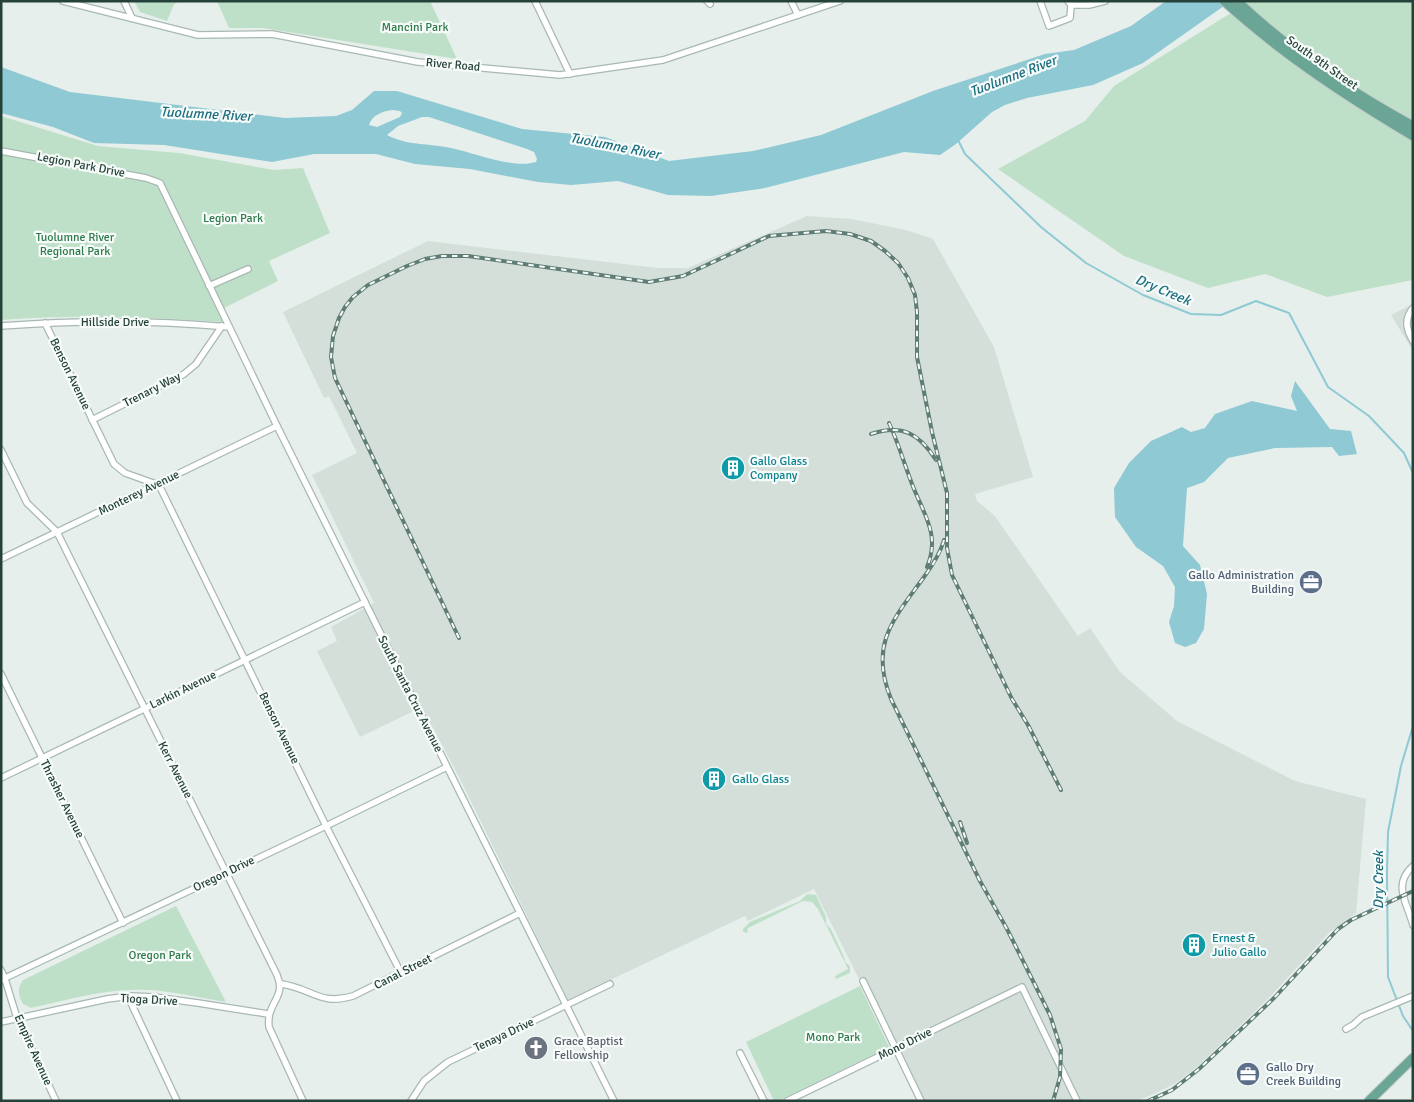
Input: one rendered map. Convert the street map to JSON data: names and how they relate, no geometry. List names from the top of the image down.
{
  "streets": {
    "main road": ["South 9th Street"],
    "street": [
      "River Road",
      "Legion Park Drive",
      "Hillside Drive",
      "Benson Avenue",
      "Trenary Way",
      "Monterey Avenue",
      "Larkin Avenue",
      "South Santa Cruz Avenue",
      "Kerr Avenue",
      "Thrasher Avenue",
      "Oregon Drive",
      "Canal Street",
      "Tioga Drive",
      "Tenaya Drive",
      "Mono Drive",
      "Empire Avenue"
    ]
  },
  "crossings": [
    ["Legion Park Drive", "South Santa Cruz Avenue"],
    ["Hillside Drive", "Benson Avenue"],
    ["Hillside Drive", "Trenary Way"],
    ["Hillside Drive", "South Santa Cruz Avenue"],
    ["Benson Avenue", "Trenary Way"],
    ["Benson Avenue", "Monterey Avenue"],
    ["Benson Avenue", "Larkin Avenue"],
    ["Benson Avenue", "Oregon Drive"],
    ["Benson Avenue", "Canal Street"],
    ["Monterey Avenue", "South Santa Cruz Avenue"],
    ["Monterey Avenue", "Kerr Avenue"],
    ["Larkin Avenue", "South Santa Cruz Avenue"],
    ["Larkin Avenue", "Kerr Avenue"],
    ["Larkin Avenue", "Thrasher Avenue"],
    ["South Santa Cruz Avenue", "Oregon Drive"],
    ["South Santa Cruz Avenue", "Canal Street"],
    ["South Santa Cruz Avenue", "Tenaya Drive"],
    ["Kerr Avenue", "Oregon Drive"],
    ["Kerr Avenue", "Canal Street"],
    ["Thrasher Avenue", "Oregon Drive"],
    ["Oregon Drive", "Empire Avenue"],
    ["Tioga Drive", "Empire Avenue"]
  ],
  "water": ["Tuolumne River", "Dry Creek"],
  "parks": [
    "Mancini Park",
    "Legion Park",
    "Tuolumne River Regional Park",
    "Oregon Park",
    "Mono Park"
  ],
  "places": {
    "building": ["Gallo Glass Company", "Gallo Glass", "Ernest & Julio Gallo"],
    "office": ["Gallo Administration Building", "Gallo Dry Creek Building"],
    "church": ["Grace Baptist Fellowship"]
  }
}
